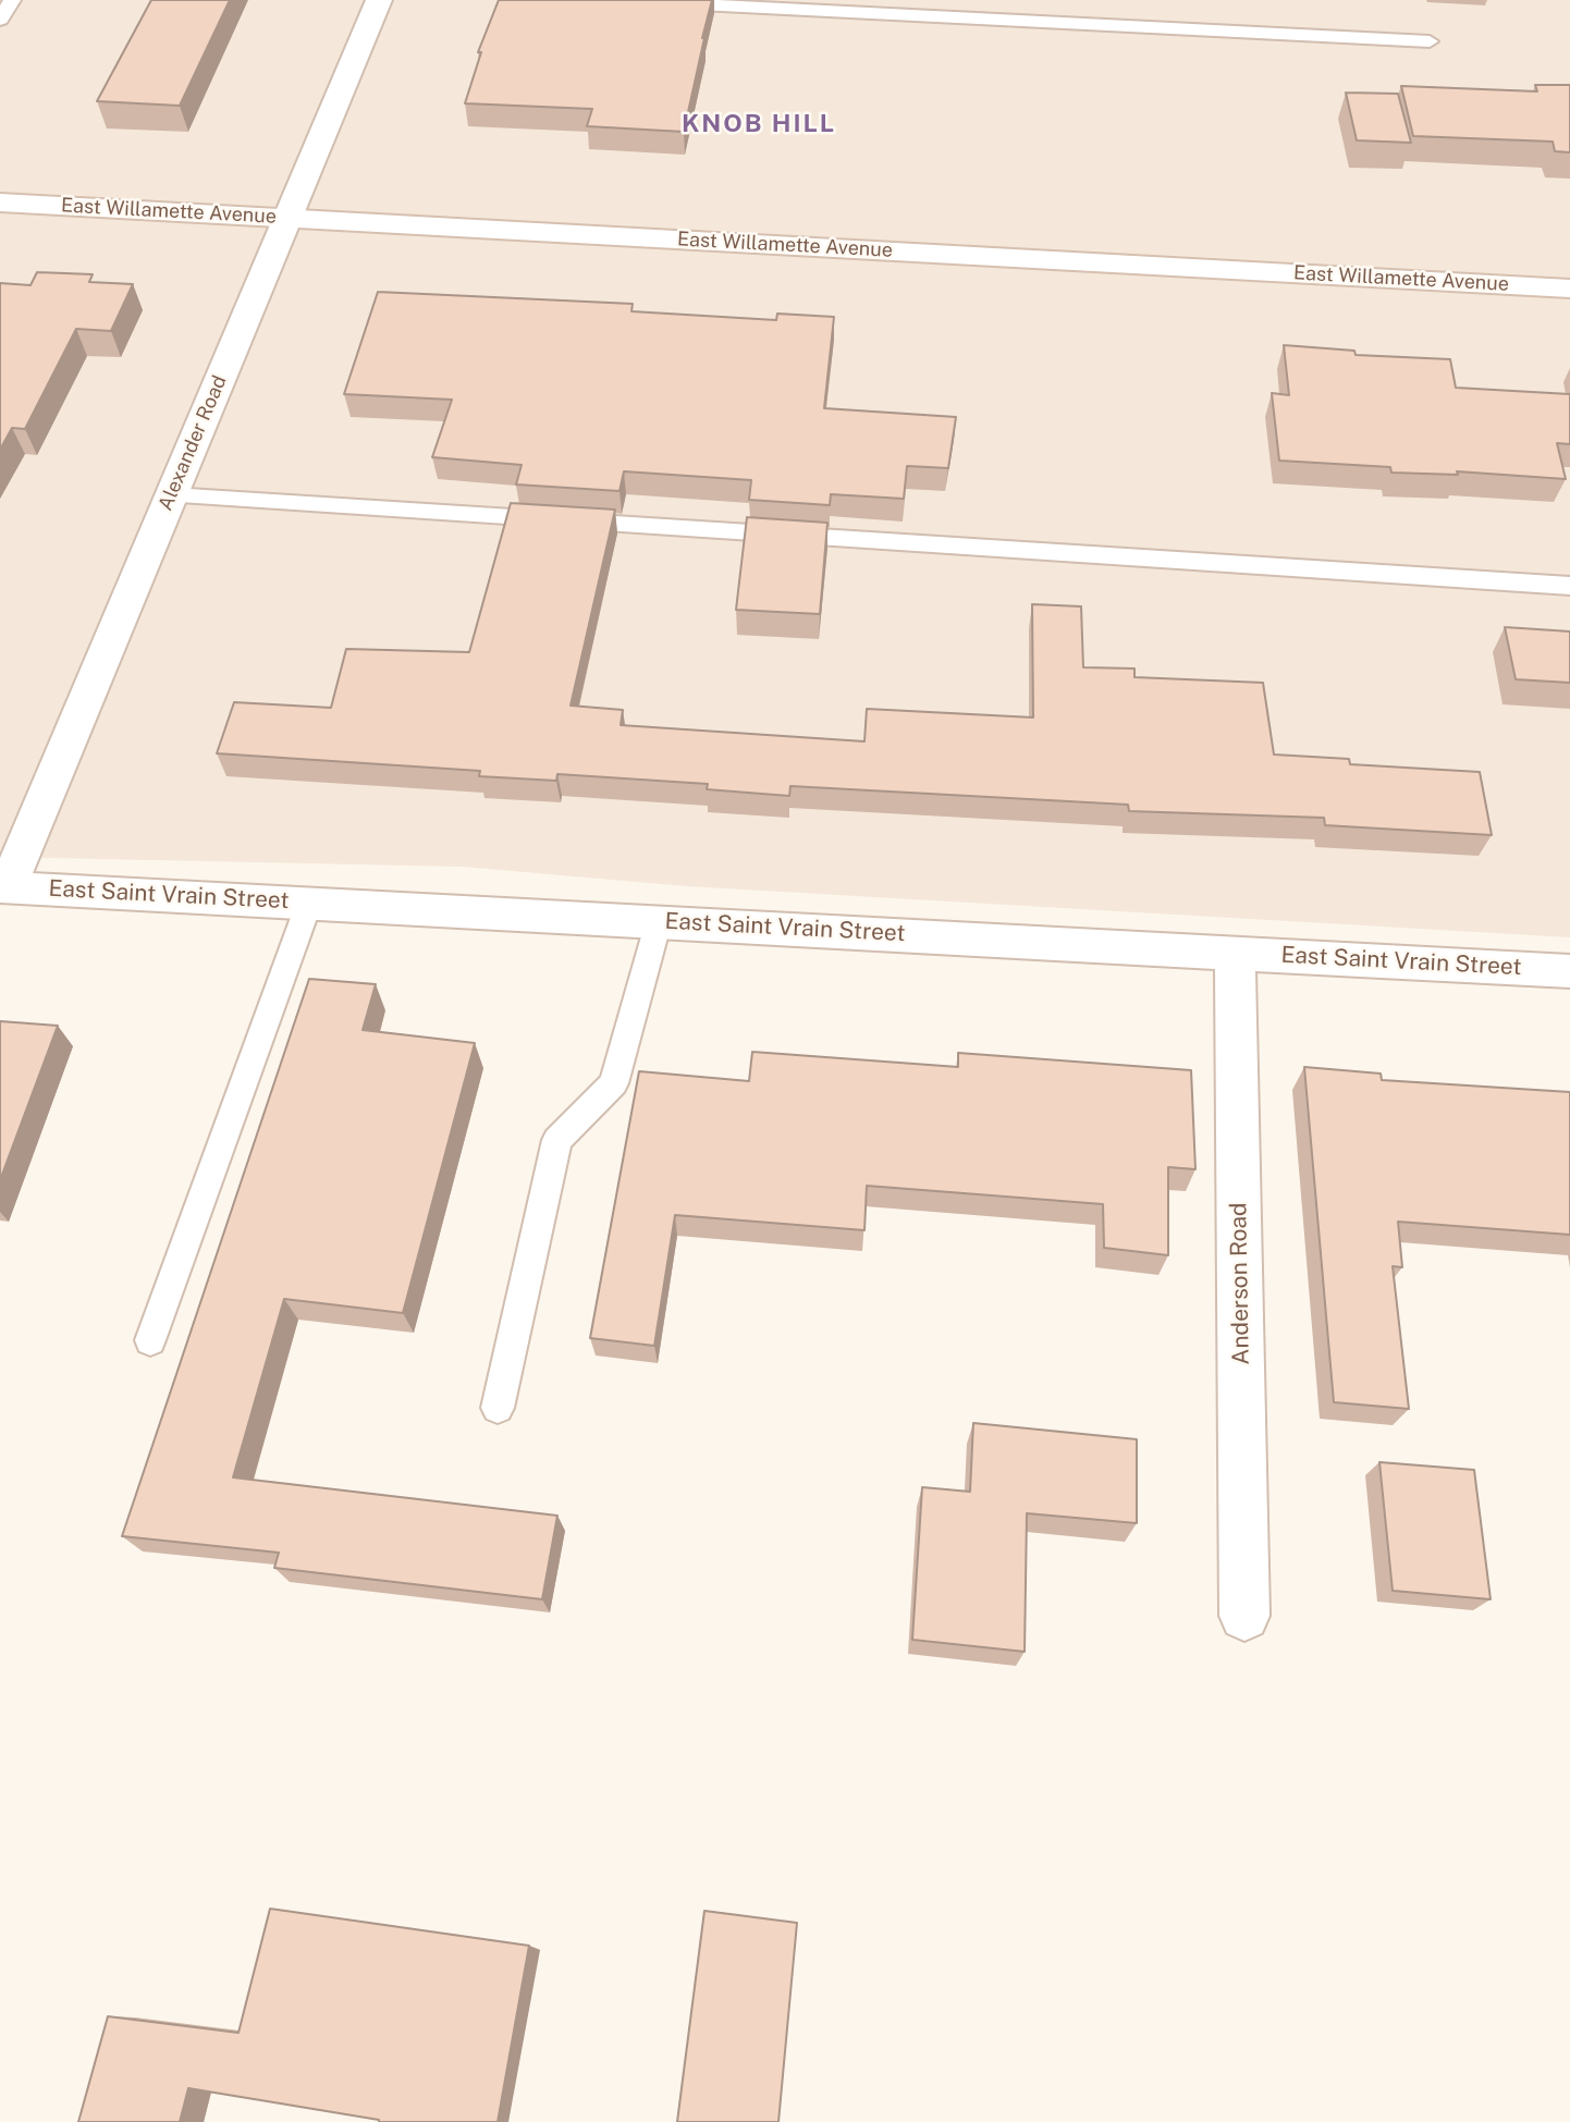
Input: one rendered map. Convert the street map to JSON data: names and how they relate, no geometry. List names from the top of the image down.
{
  "streets": {
    "street": [
      "East Willamette Avenue",
      "Alexander Road",
      "East Saint Vrain Street",
      "Anderson Road"
    ]
  },
  "crossings": [
    ["East Willamette Avenue", "Alexander Road"],
    ["Alexander Road", "East Saint Vrain Street"],
    ["East Saint Vrain Street", "Anderson Road"]
  ],
  "districts": ["KNOB HILL"]
}
